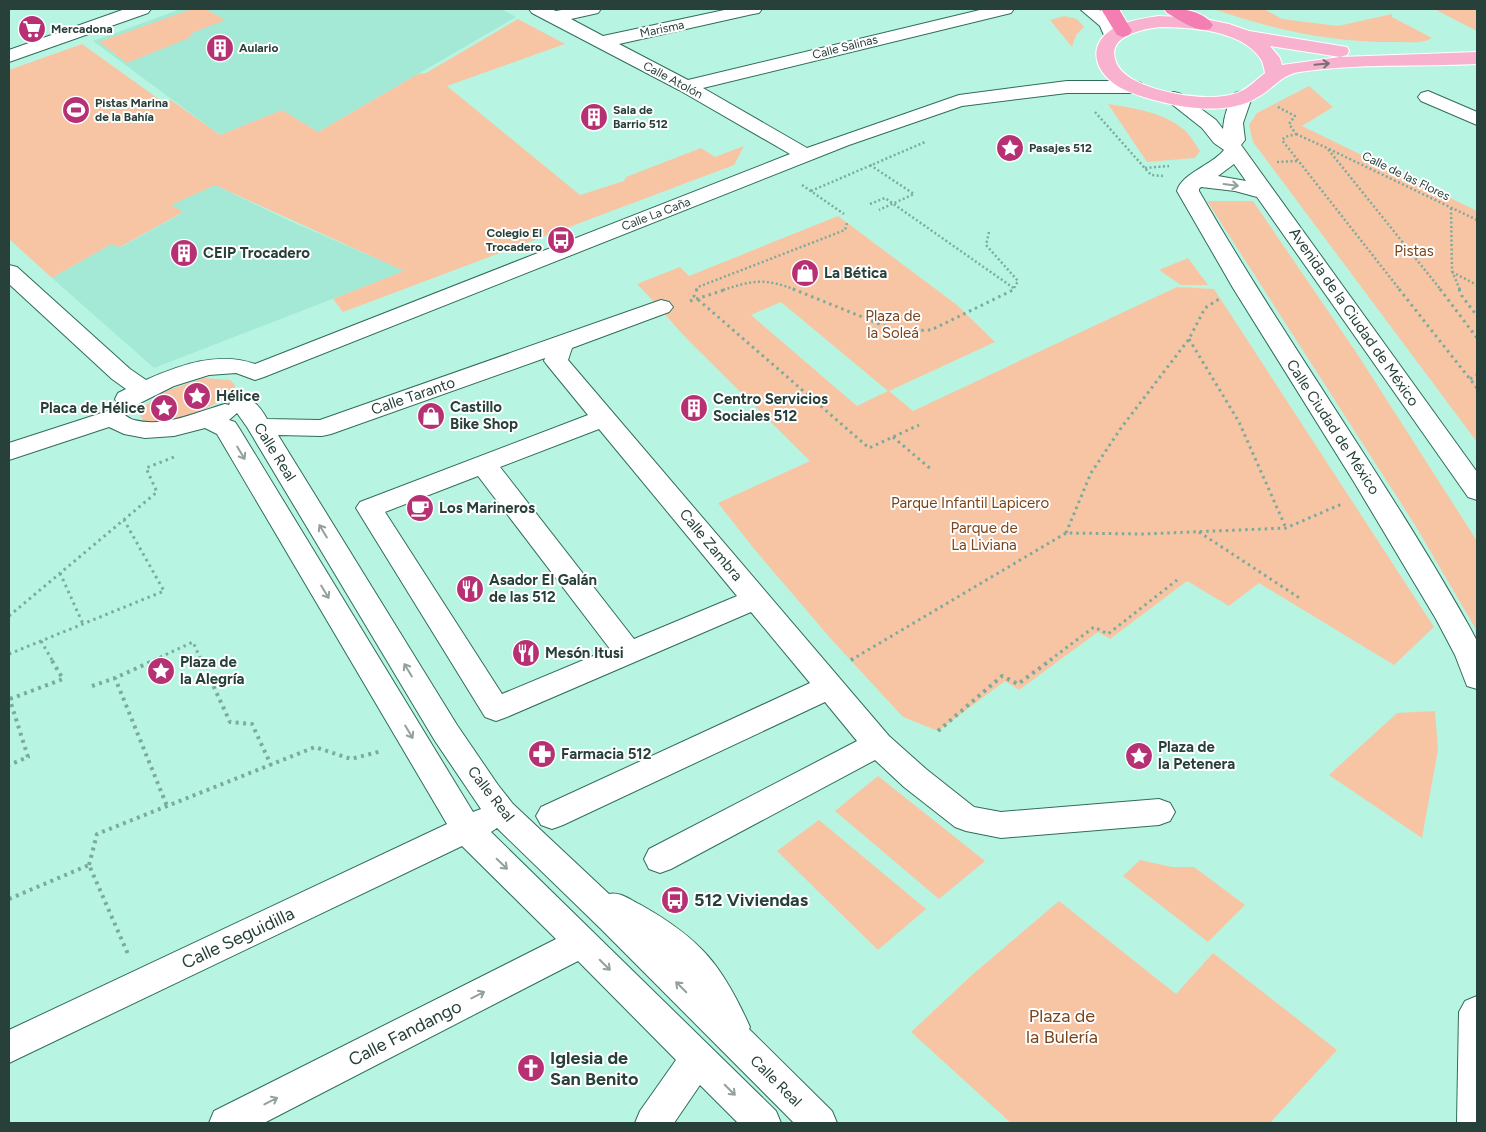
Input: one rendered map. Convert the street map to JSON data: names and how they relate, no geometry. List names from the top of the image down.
{
  "streets": {
    "street": [
      "Marisma",
      "Calle Salinas",
      "Calle Atolón",
      "Calle La Caña",
      "Avenida de la Ciudad de México",
      "Calle Taranto",
      "Calle Ciudad de México",
      "Calle Real",
      "Calle Zambra",
      "Calle Seguidilla",
      "Calle Fandango"
    ],
    "path": ["Calle de las Flores"]
  },
  "crossings": [
    ["Marisma", "Calle Atolón"],
    ["Calle Salinas", "Calle Atolón"],
    ["Calle Atolón", "Calle La Caña"],
    ["Calle Taranto", "Calle Real"],
    ["Calle Taranto", "Calle Zambra"],
    ["Calle Real", "Calle Seguidilla"],
    ["Calle Real", "Calle Fandango"]
  ],
  "one_way": ["Calle Fandango"],
  "parks": [
    "Pistas",
    "Plaza de la Soleá",
    "Parque Infantil Lapicero",
    "Parque de La Liviana",
    "Plaza de la Bulería"
  ],
  "places": {
    "supermarket": ["Mercadona"],
    "building": [
      "Aulario",
      "Sala de Barrio 512",
      "CEIP Trocadero",
      "Centro Servicios Sociales 512"
    ],
    "sports": ["Pistas Marina de la Bahía"],
    "place": [
      "Pasajes 512",
      "Hélice",
      "Placa de Hélice",
      "Plaza de la Alegría",
      "Plaza de la Petenera"
    ],
    "bus stop": ["Colegio El Trocadero", "512 Viviendas"],
    "shop": ["La Bética", "Castillo Bike Shop"],
    "cafe": ["Los Marineros"],
    "restaurant": ["Asador El Galán de las 512", "Mesón Itusi"],
    "pharmacy": ["Farmacia 512"],
    "church": ["Iglesia de San Benito"]
  }
}
